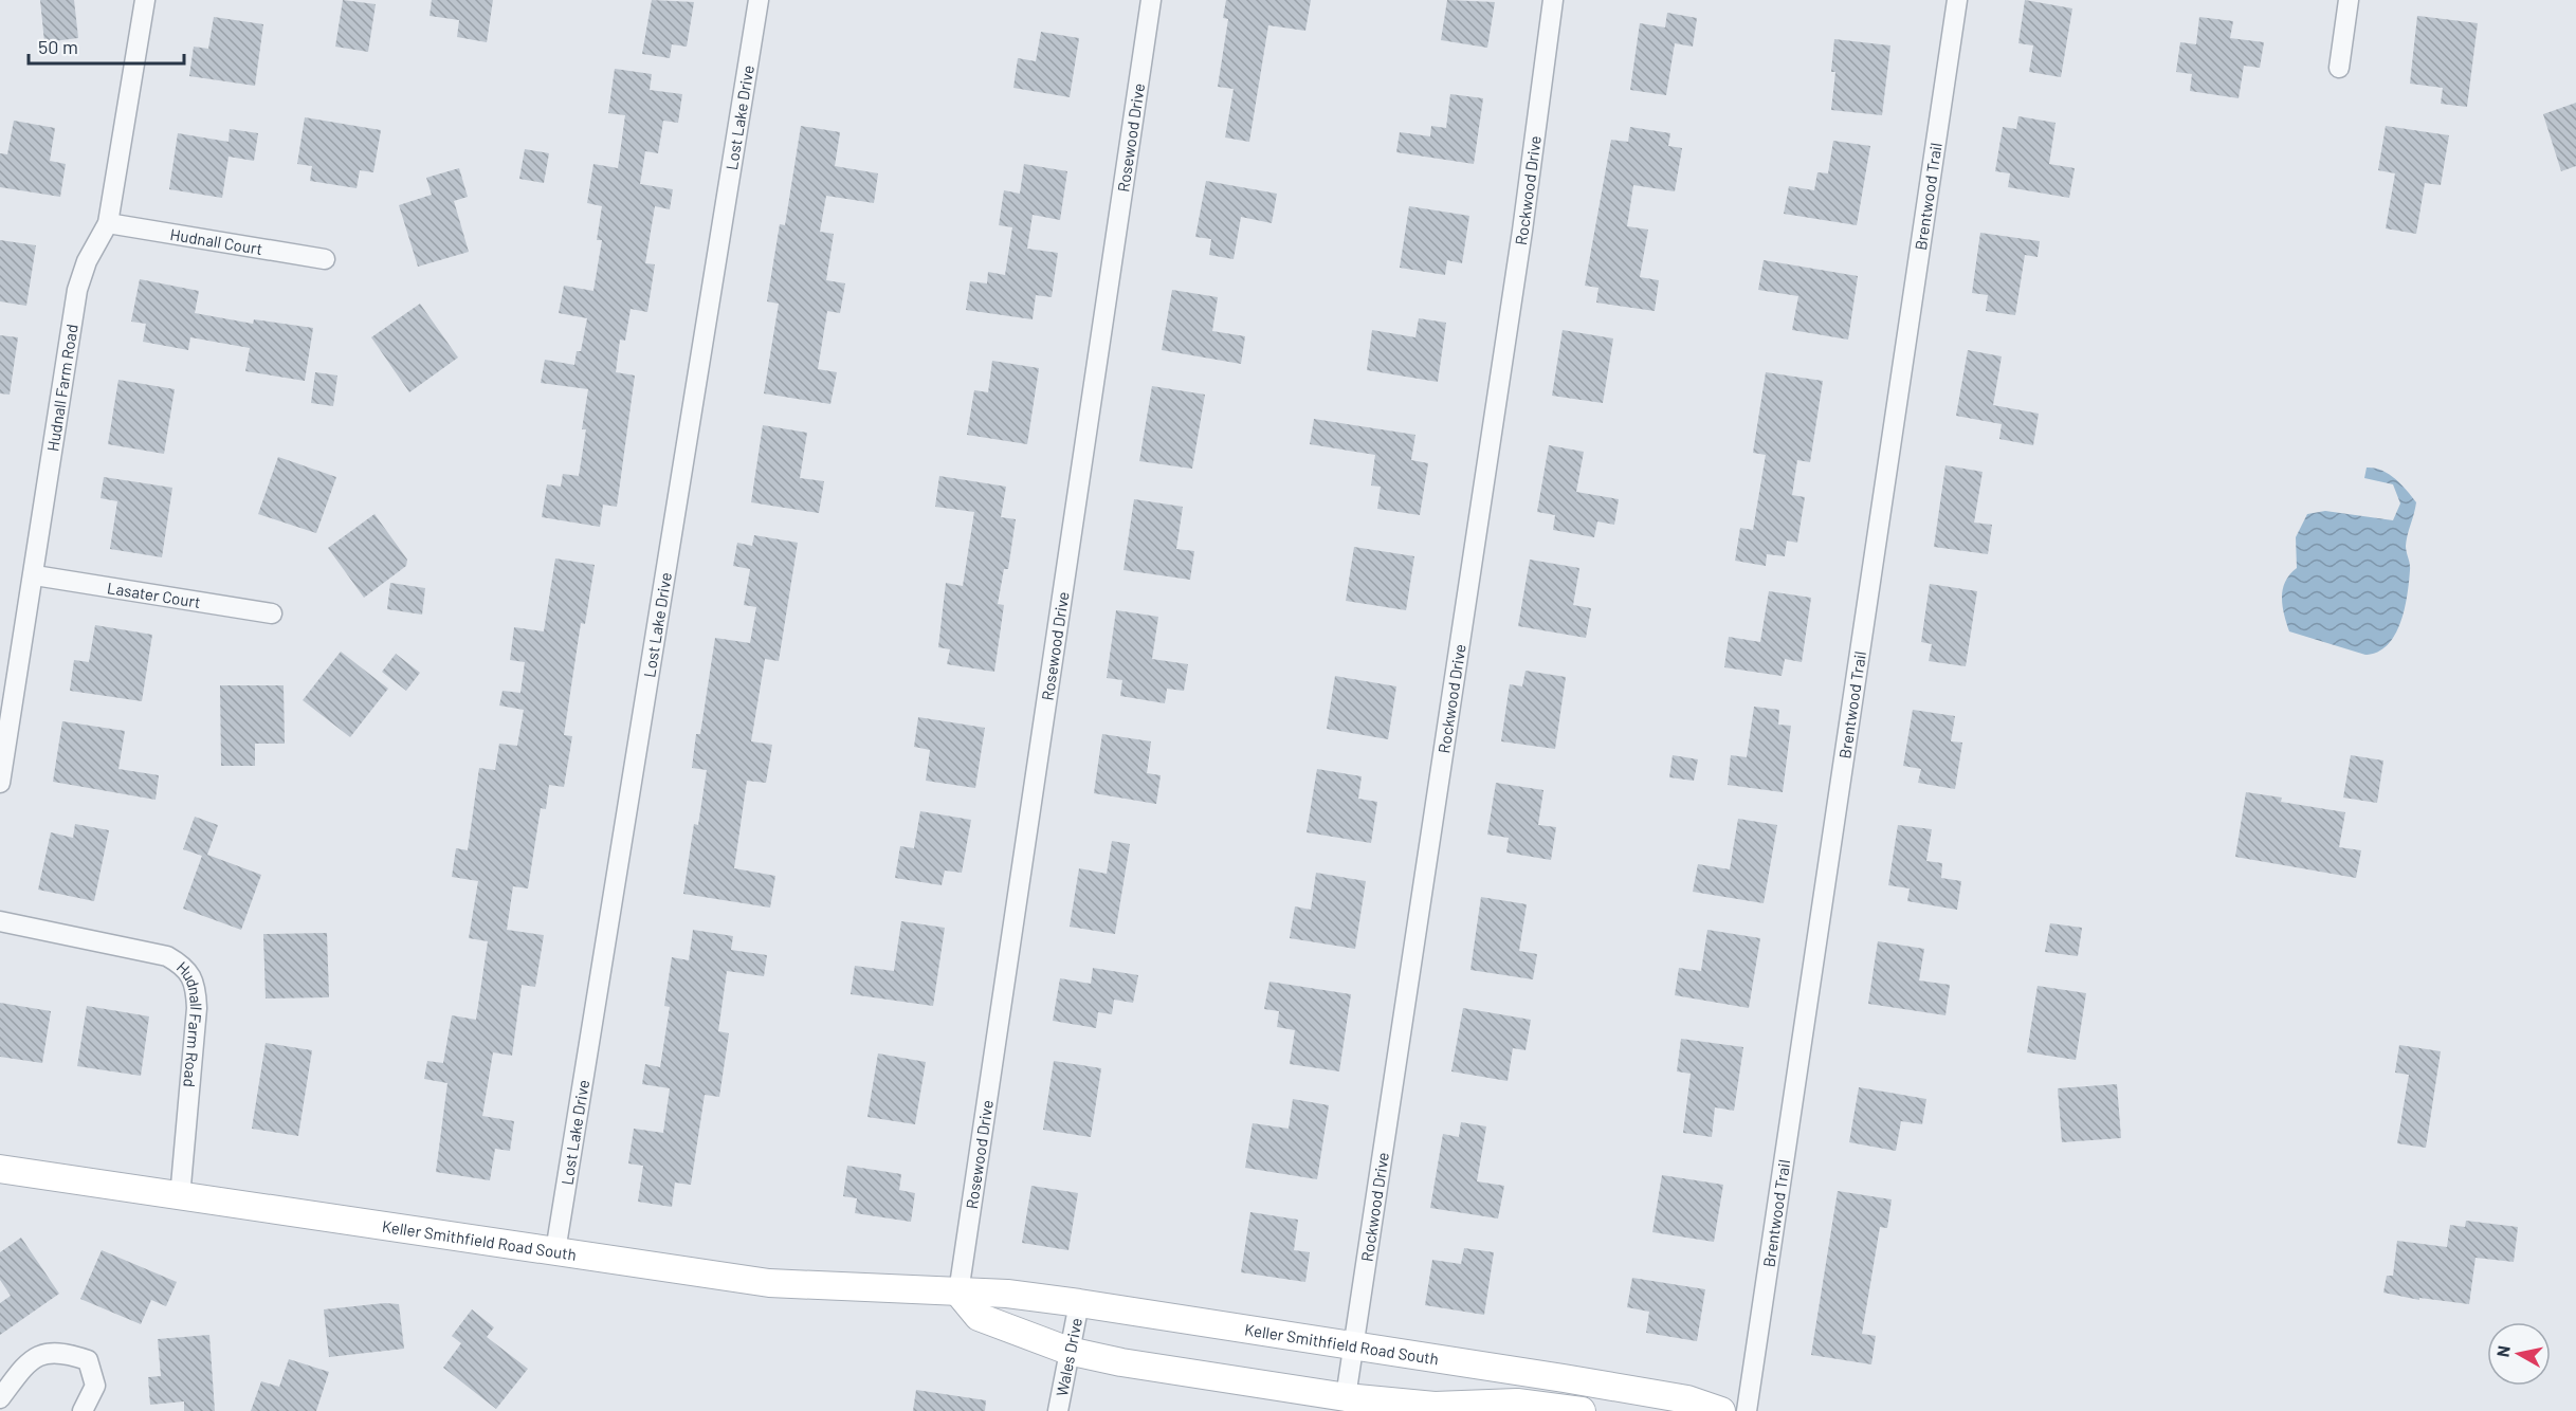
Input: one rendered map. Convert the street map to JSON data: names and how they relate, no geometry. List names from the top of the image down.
{
  "streets": {
    "main road": ["Keller Smithfield Road South"],
    "street": [
      "Lost Lake Drive",
      "Rosewood Drive",
      "Rockwood Drive",
      "Brentwood Trail",
      "Hudnall Court",
      "Hudnall Farm Road",
      "Lasater Court",
      "Wales Drive"
    ]
  },
  "crossings": [
    ["Lost Lake Drive", "Keller Smithfield Road South"],
    ["Rosewood Drive", "Keller Smithfield Road South"],
    ["Rockwood Drive", "Keller Smithfield Road South"],
    ["Hudnall Court", "Hudnall Farm Road"],
    ["Hudnall Farm Road", "Lasater Court"],
    ["Hudnall Farm Road", "Keller Smithfield Road South"],
    ["Keller Smithfield Road South", "Wales Drive"]
  ],
  "scale_bar": "50 m",
  "north": "left"
}
